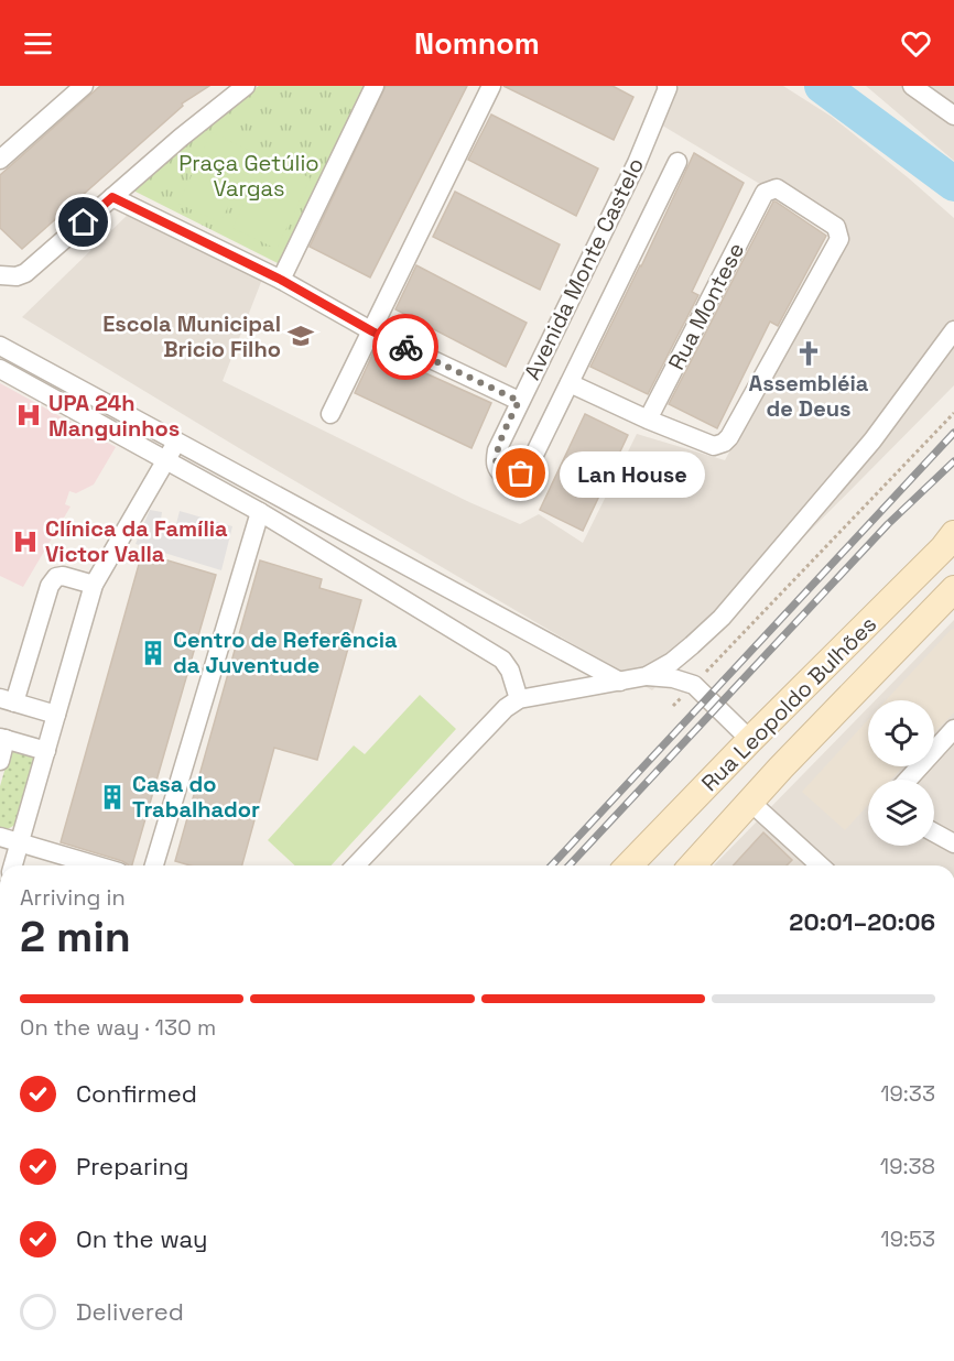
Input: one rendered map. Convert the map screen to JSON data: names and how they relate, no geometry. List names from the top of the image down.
{
  "streets": {
    "main road": ["Rua Leopoldo Bulhões"],
    "street": ["Avenida Monte Castelo", "Rua Montese"]
  },
  "parks": ["Praça Getúlio Vargas"],
  "places": {
    "school or university": ["Escola Municipal Bricio Filho"],
    "church": ["Assembléia de Deus"],
    "hospital": ["UPA 24h Manguinhos", "Clínica da Família Victor Valla"],
    "other": ["Lan House"],
    "building": ["Centro de Referência da Juventude", "Casa do Trabalhador"]
  },
  "page": {
    "header": "Nomnom",
    "bubble": "Lan House",
    "heading": ["2 min", "Arriving in", "20:01–20:06"],
    "bar": "On the way · 130 m",
    "list": [
      ["Confirmed", "19:33"],
      ["Preparing", "19:38"],
      ["On the way", "19:53"],
      "Delivered"
    ]
  }
}
